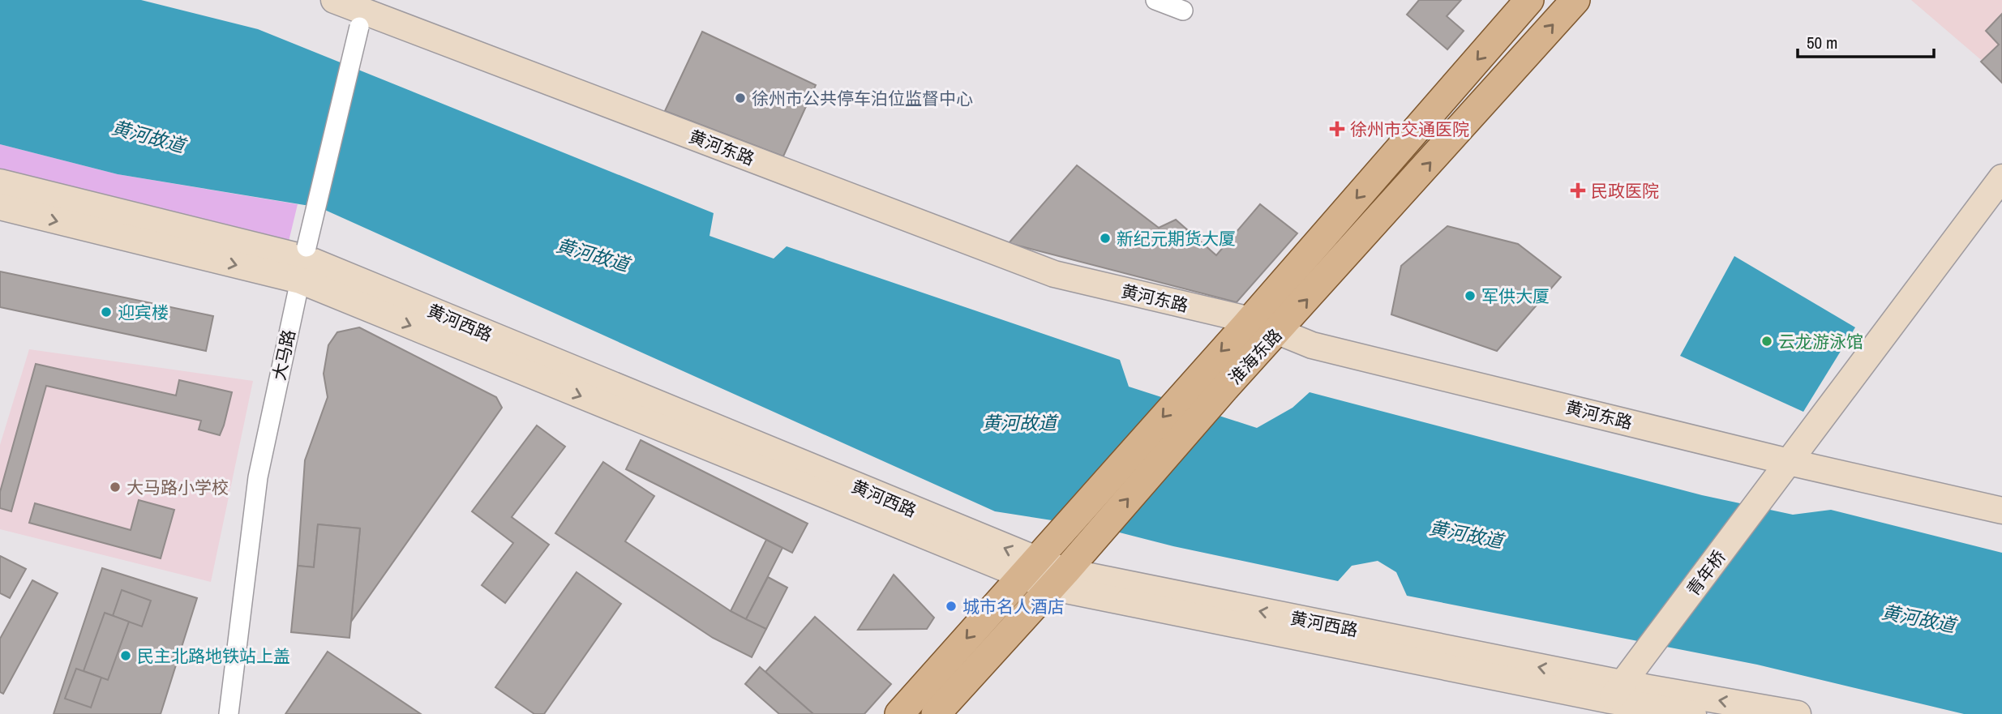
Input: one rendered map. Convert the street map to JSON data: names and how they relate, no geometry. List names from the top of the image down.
{
  "streets": {
    "main road": ["淮海东路"],
    "street": [
      "黄河东路",
      "黄河西路",
      "大马路",
      "青年桥"
    ]
  },
  "crossings": [
    ["黄河东路", "大马路"],
    ["黄河东路", "淮海东路"],
    ["黄河东路", "青年桥"],
    ["黄河西路", "大马路"],
    ["黄河西路", "淮海东路"],
    ["黄河西路", "青年桥"]
  ],
  "water": ["黄河故道"],
  "places": {
    "other": [
      "徐州市公共停车泊位监督中心",
      "新纪元期货大厦",
      "军供大厦",
      "迎宾楼",
      "云龙游泳馆",
      "大马路小学校",
      "城市名人酒店",
      "民主北路地铁站上盖"
    ],
    "health": ["徐州市交通医院", "民政医院"]
  },
  "scale_bar": "50 m"
}
